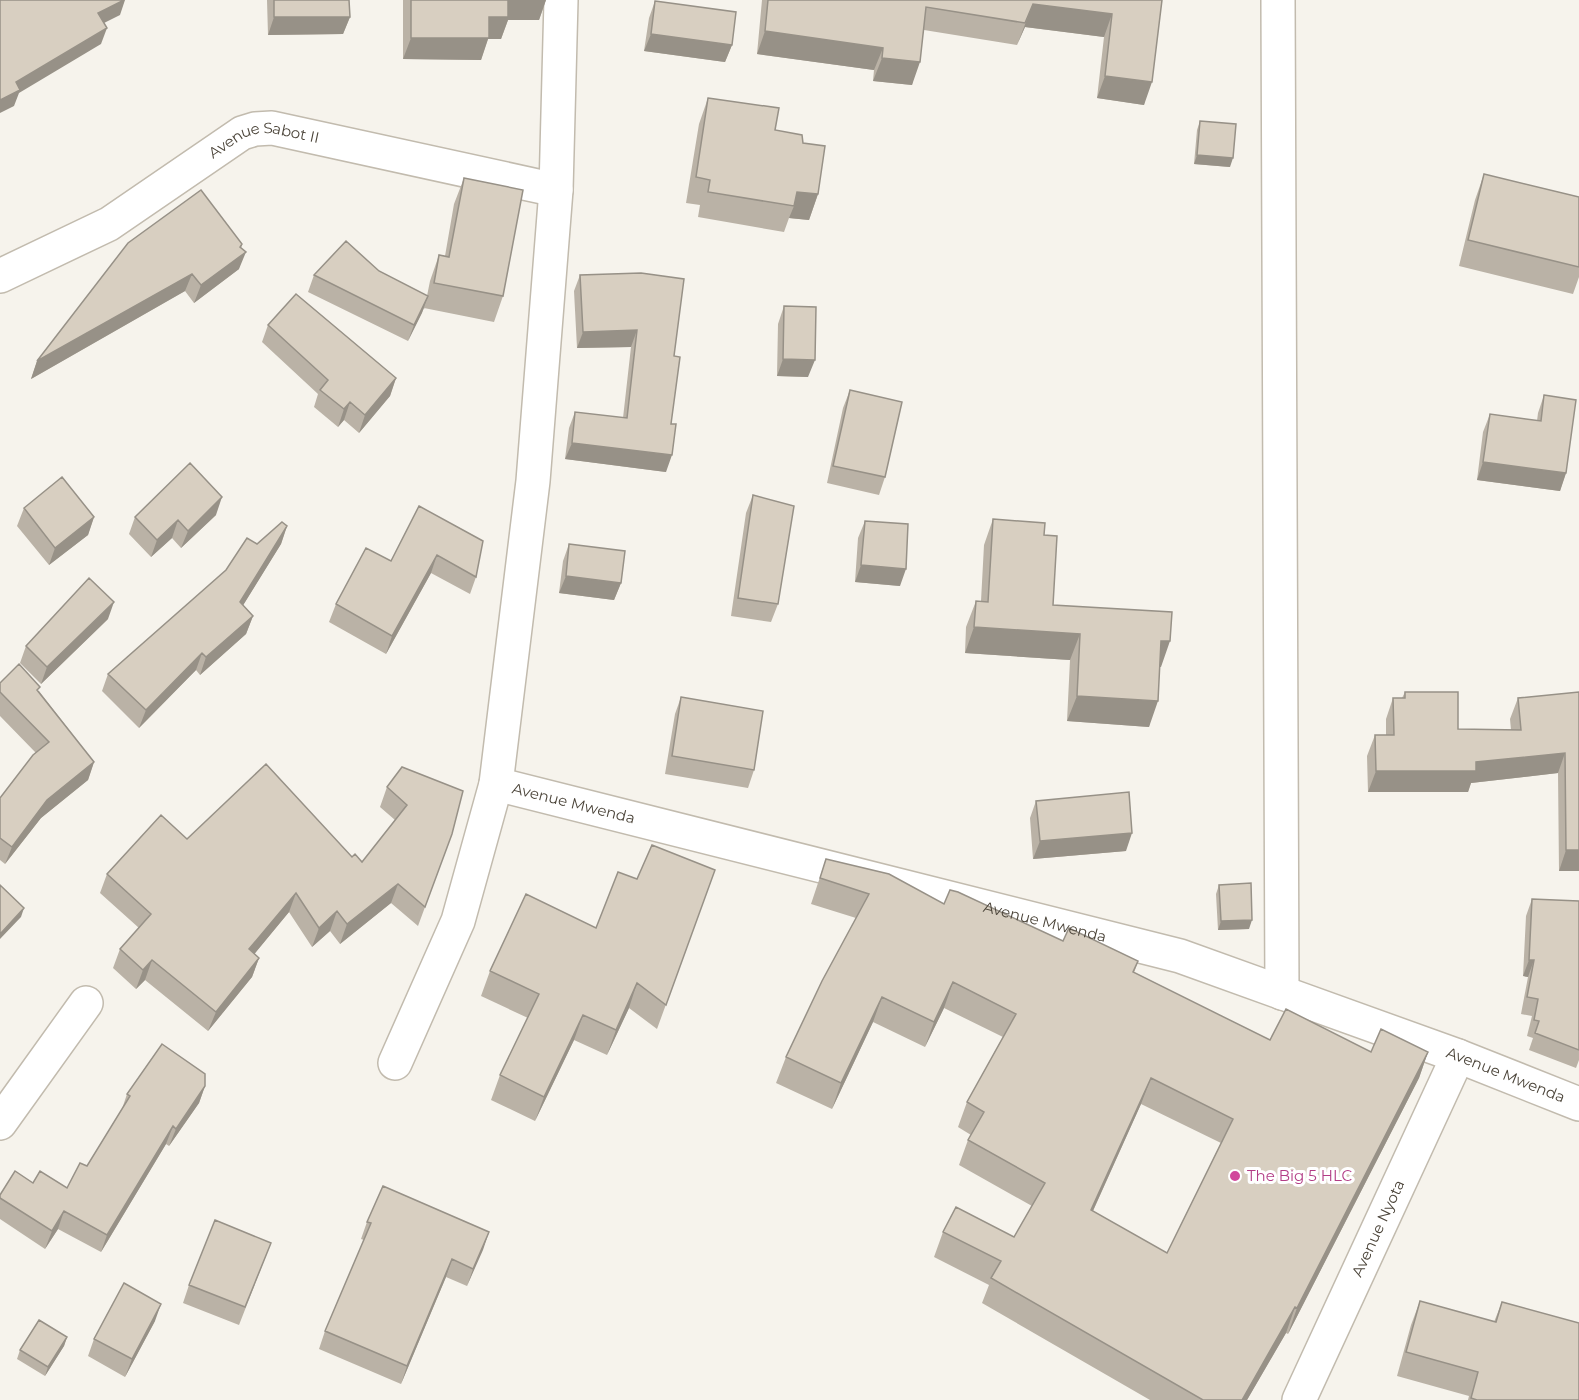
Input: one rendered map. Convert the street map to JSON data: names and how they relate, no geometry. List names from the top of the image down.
{
  "streets": {
    "street": ["Avenue Sabot II", "Avenue Mwenda", "Avenue Nyota"]
  },
  "crossings": [
    ["Avenue Mwenda", "Avenue Nyota"]
  ],
  "places": ["The Big 5 HLC"]
}
